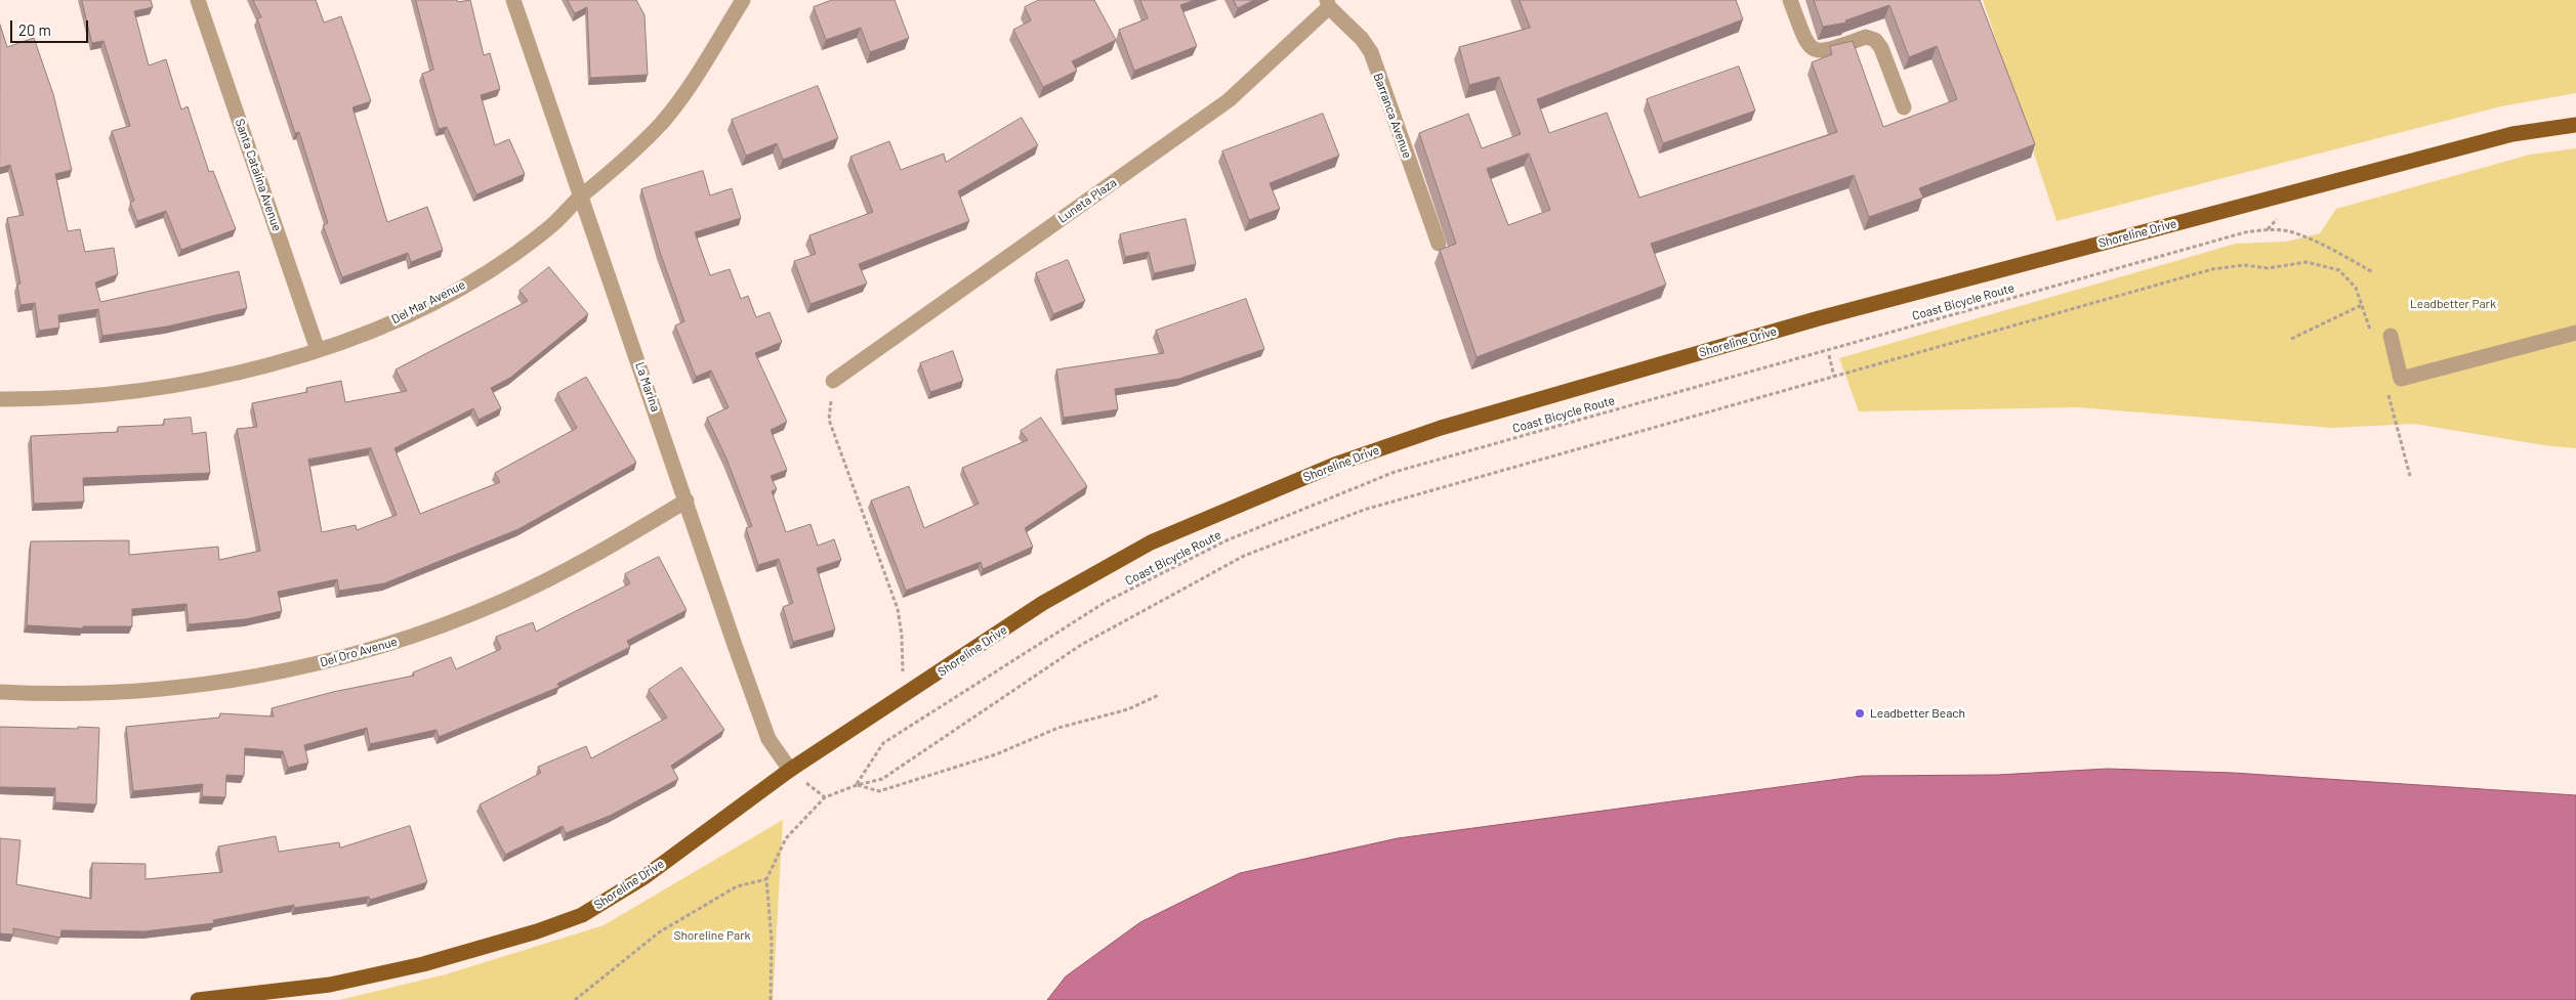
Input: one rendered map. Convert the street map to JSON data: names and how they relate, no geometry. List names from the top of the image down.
{
  "streets": {
    "main road": ["Shoreline Drive"],
    "street": [
      "Barranca Avenue",
      "Santa Catalina Avenue",
      "Luneta Plaza",
      "Del Mar Avenue",
      "La Marina",
      "Del Oro Avenue"
    ],
    "path": ["Coast Bicycle Route"]
  },
  "crossings": [
    ["Barranca Avenue", "Luneta Plaza"],
    ["Santa Catalina Avenue", "Del Mar Avenue"],
    ["Shoreline Drive", "La Marina"],
    ["Del Mar Avenue", "La Marina"],
    ["La Marina", "Del Oro Avenue"]
  ],
  "parks": ["Leadbetter Park", "Shoreline Park"],
  "places": ["Leadbetter Beach"],
  "scale_bar": "20 m"
}
